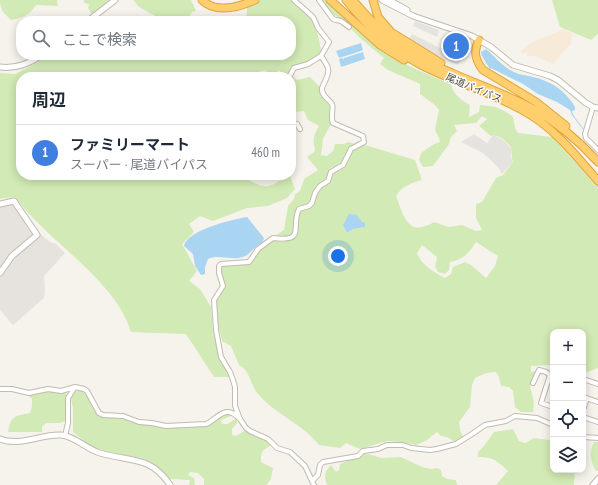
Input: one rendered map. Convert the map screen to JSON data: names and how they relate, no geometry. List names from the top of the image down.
{
  "streets": {
    "highway": ["尾道バイパス"]
  },
  "page": {
    "search": "ここで検索",
    "pins": "1",
    "heading": "周辺",
    "list": [
      {
        "mark": "1",
        "name": "ファミリーマート",
        "note": "スーパー · 尾道バイパス",
        "value": "460 m"
      }
    ],
    "map_buttons": ["+", "−"]
  }
}
